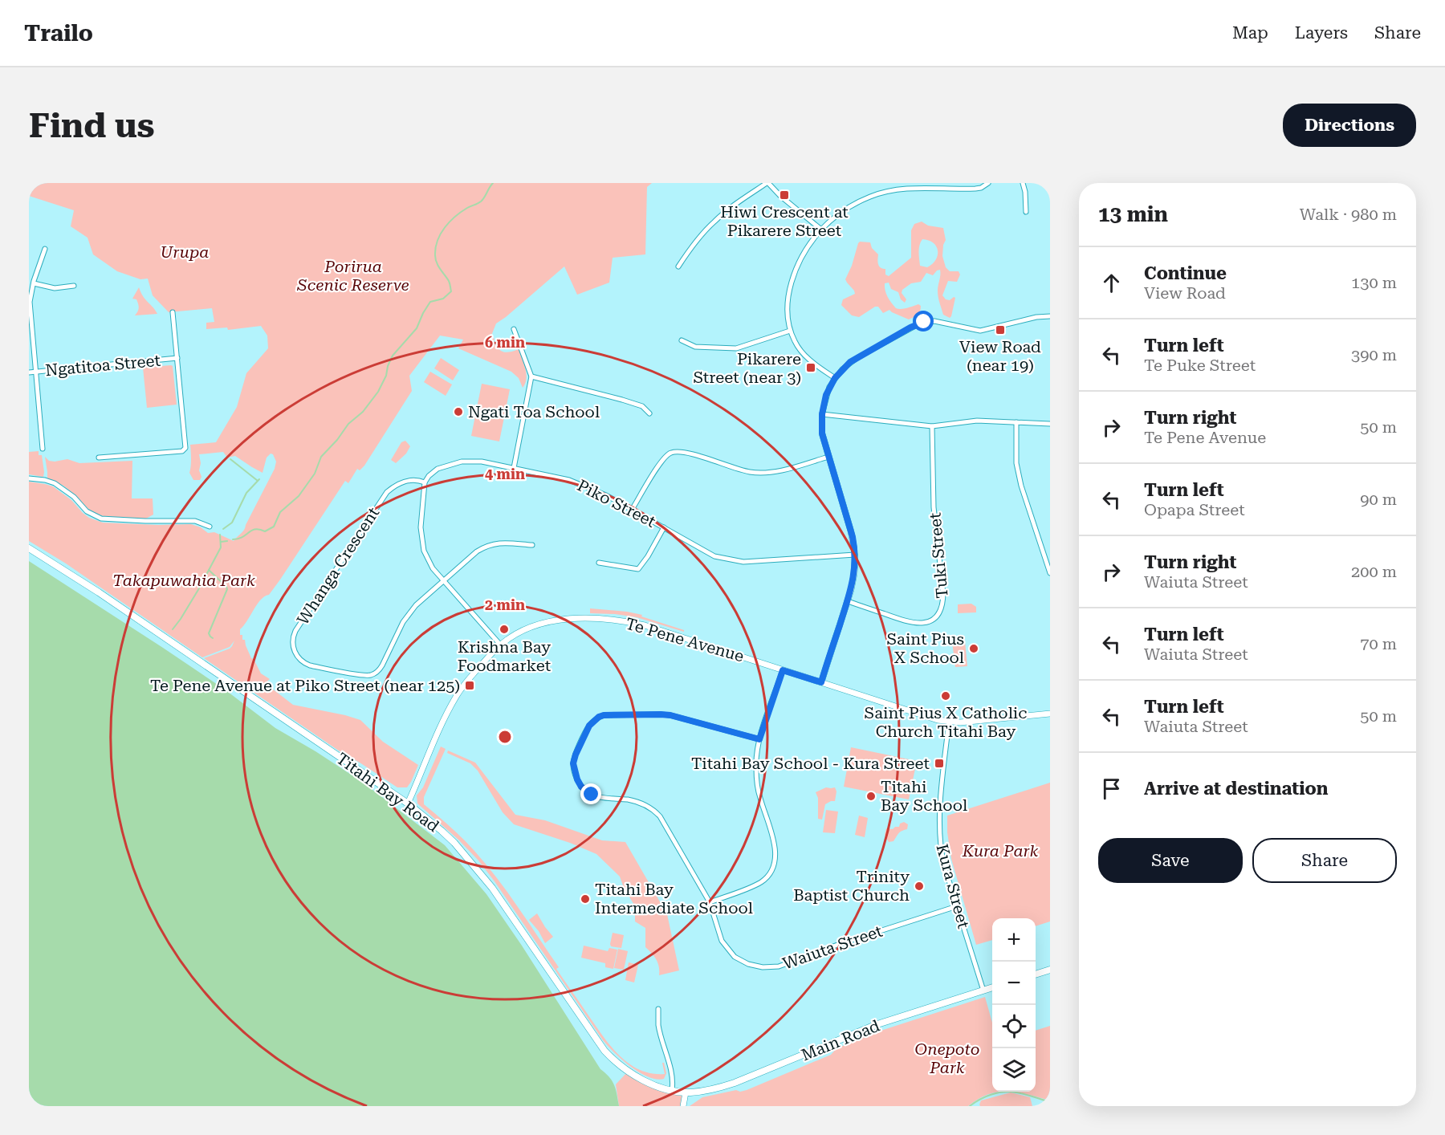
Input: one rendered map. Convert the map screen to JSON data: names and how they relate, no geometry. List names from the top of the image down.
{
  "streets": {
    "main road": ["Titahi Bay Road", "Main Road"],
    "street": [
      "Ngatitoa Street",
      "Piko Street",
      "Tuki Street",
      "Whanga Crescent",
      "Te Pene Avenue",
      "Kura Street",
      "Waiuta Street"
    ]
  },
  "crossings": [
    ["Piko Street", "Whanga Crescent"],
    ["Te Pene Avenue", "Titahi Bay Road"],
    ["Te Pene Avenue", "Kura Street"],
    ["Titahi Bay Road", "Main Road"],
    ["Kura Street", "Waiuta Street"],
    ["Kura Street", "Main Road"]
  ],
  "parks": [
    "Urupa",
    "Porirua Scenic Reserve",
    "Takapuwahia Park",
    "Kura Park",
    "Onepoto Park"
  ],
  "places": {
    "transit": [
      "Hiwi Crescent at Pikarere Street",
      "View Road (near 19)",
      "Pikarere Street (near 3)",
      "Te Pene Avenue at Piko Street (near 125)",
      "Titahi Bay School - Kura Street"
    ],
    "other": [
      "Ngati Toa School",
      "Krishna Bay Foodmarket",
      "Saint Pius X School",
      "Saint Pius X Catholic Church Titahi Bay",
      "Titahi Bay School",
      "Trinity Baptist Church",
      "Titahi Bay Intermediate School"
    ]
  },
  "page": {
    "header": "Trailo",
    "nav": ["Map", "Layers", "Share"],
    "buttons": [
      "Directions",
      ["Save", "Share"]
    ],
    "title": "Find us",
    "heading": ["13 min", "Walk · 980 m"],
    "list": [
      ["Continue", "View Road", "130 m"],
      ["Turn left", "Te Puke Street", "390 m"],
      ["Turn right", "Te Pene Avenue", "50 m"],
      ["Turn left", "Opapa Street", "90 m"],
      ["Turn right", "Waiuta Street", "200 m"],
      ["Turn left", "Waiuta Street", "70 m"],
      ["Turn left", "Waiuta Street", "50 m"],
      "Arrive at destination"
    ],
    "map_buttons": ["+", "−"]
  },
  "rings": ["6 min", "4 min", "2 min"]
}
